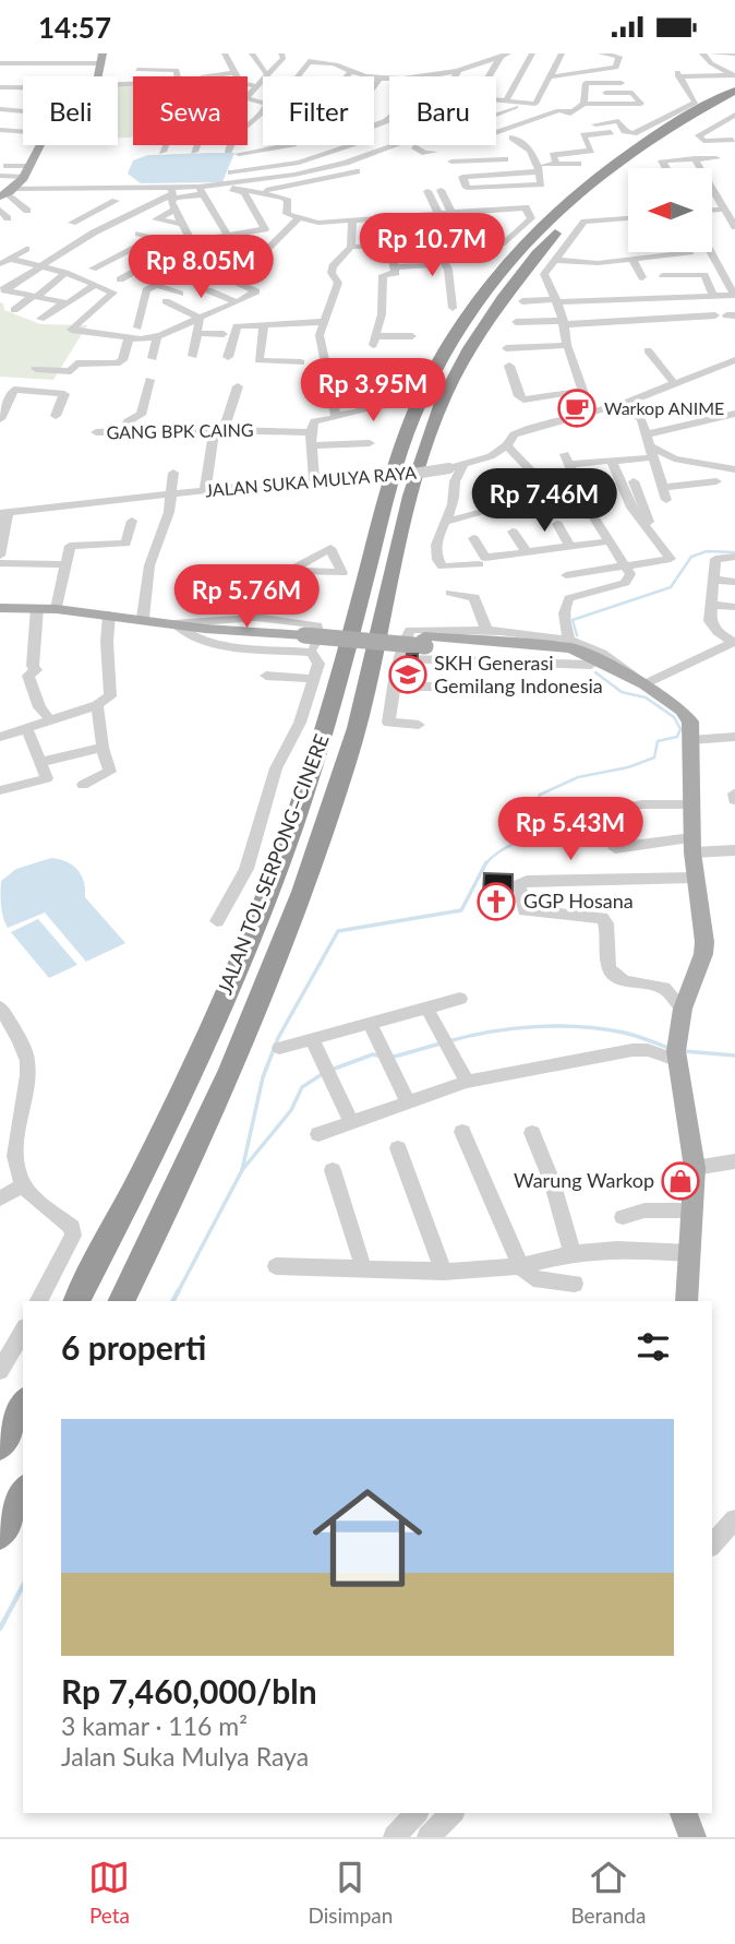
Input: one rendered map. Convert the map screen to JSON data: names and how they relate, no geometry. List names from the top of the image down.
{
  "streets": {
    "highway": ["JALAN TOL SERPONG–CINERE"],
    "street": ["GANG BPK CAING", "JALAN SUKA MULYA RAYA"]
  },
  "places": {
    "cafe": ["Warkop ANIME"],
    "school or university": ["SKH Generasi Gemilang Indonesia"],
    "church": ["GGP Hosana"],
    "shop": ["Warung Warkop"]
  },
  "north": "left",
  "page": {
    "status": "14:57",
    "chip": [
      "Beli",
      "Sewa",
      "Filter",
      "Baru"
    ],
    "price": [
      "Rp 10.7M",
      "Rp 8.05M",
      "Rp 3.95M",
      "Rp 7.46M",
      "Rp 5.76M",
      "Rp 5.43M"
    ],
    "heading": "6 properti",
    "list": [
      {
        "name": "Rp 7,460,000/bln",
        "note": "3 kamar · 116 m² · Jalan Suka Mulya Raya"
      }
    ],
    "tabs": ["Peta", "Disimpan", "Beranda"]
  }
}
